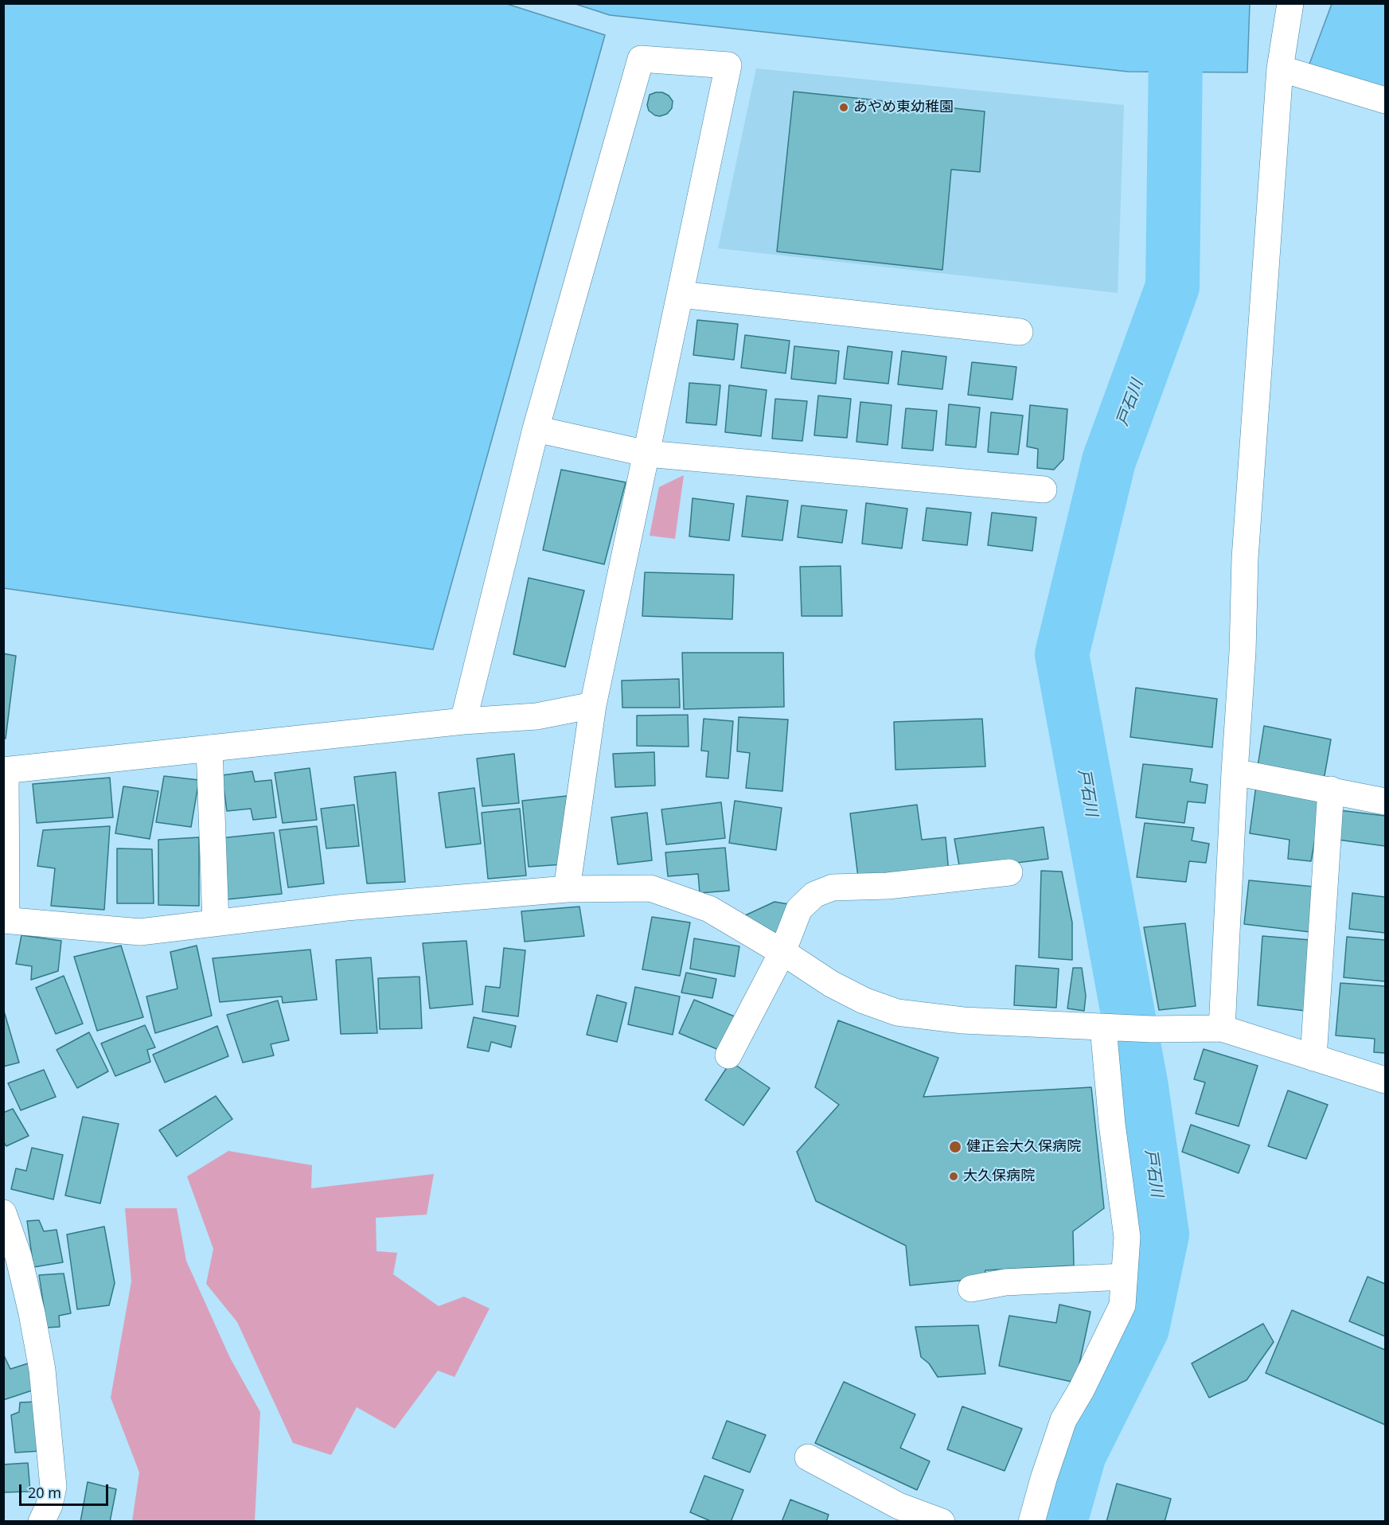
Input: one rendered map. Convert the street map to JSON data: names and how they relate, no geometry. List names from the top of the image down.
{
  "water": ["戸石川"],
  "places": ["あやめ東幼稚園", "健正会大久保病院", "大久保病院"],
  "scale_bar": "20 m"
}
